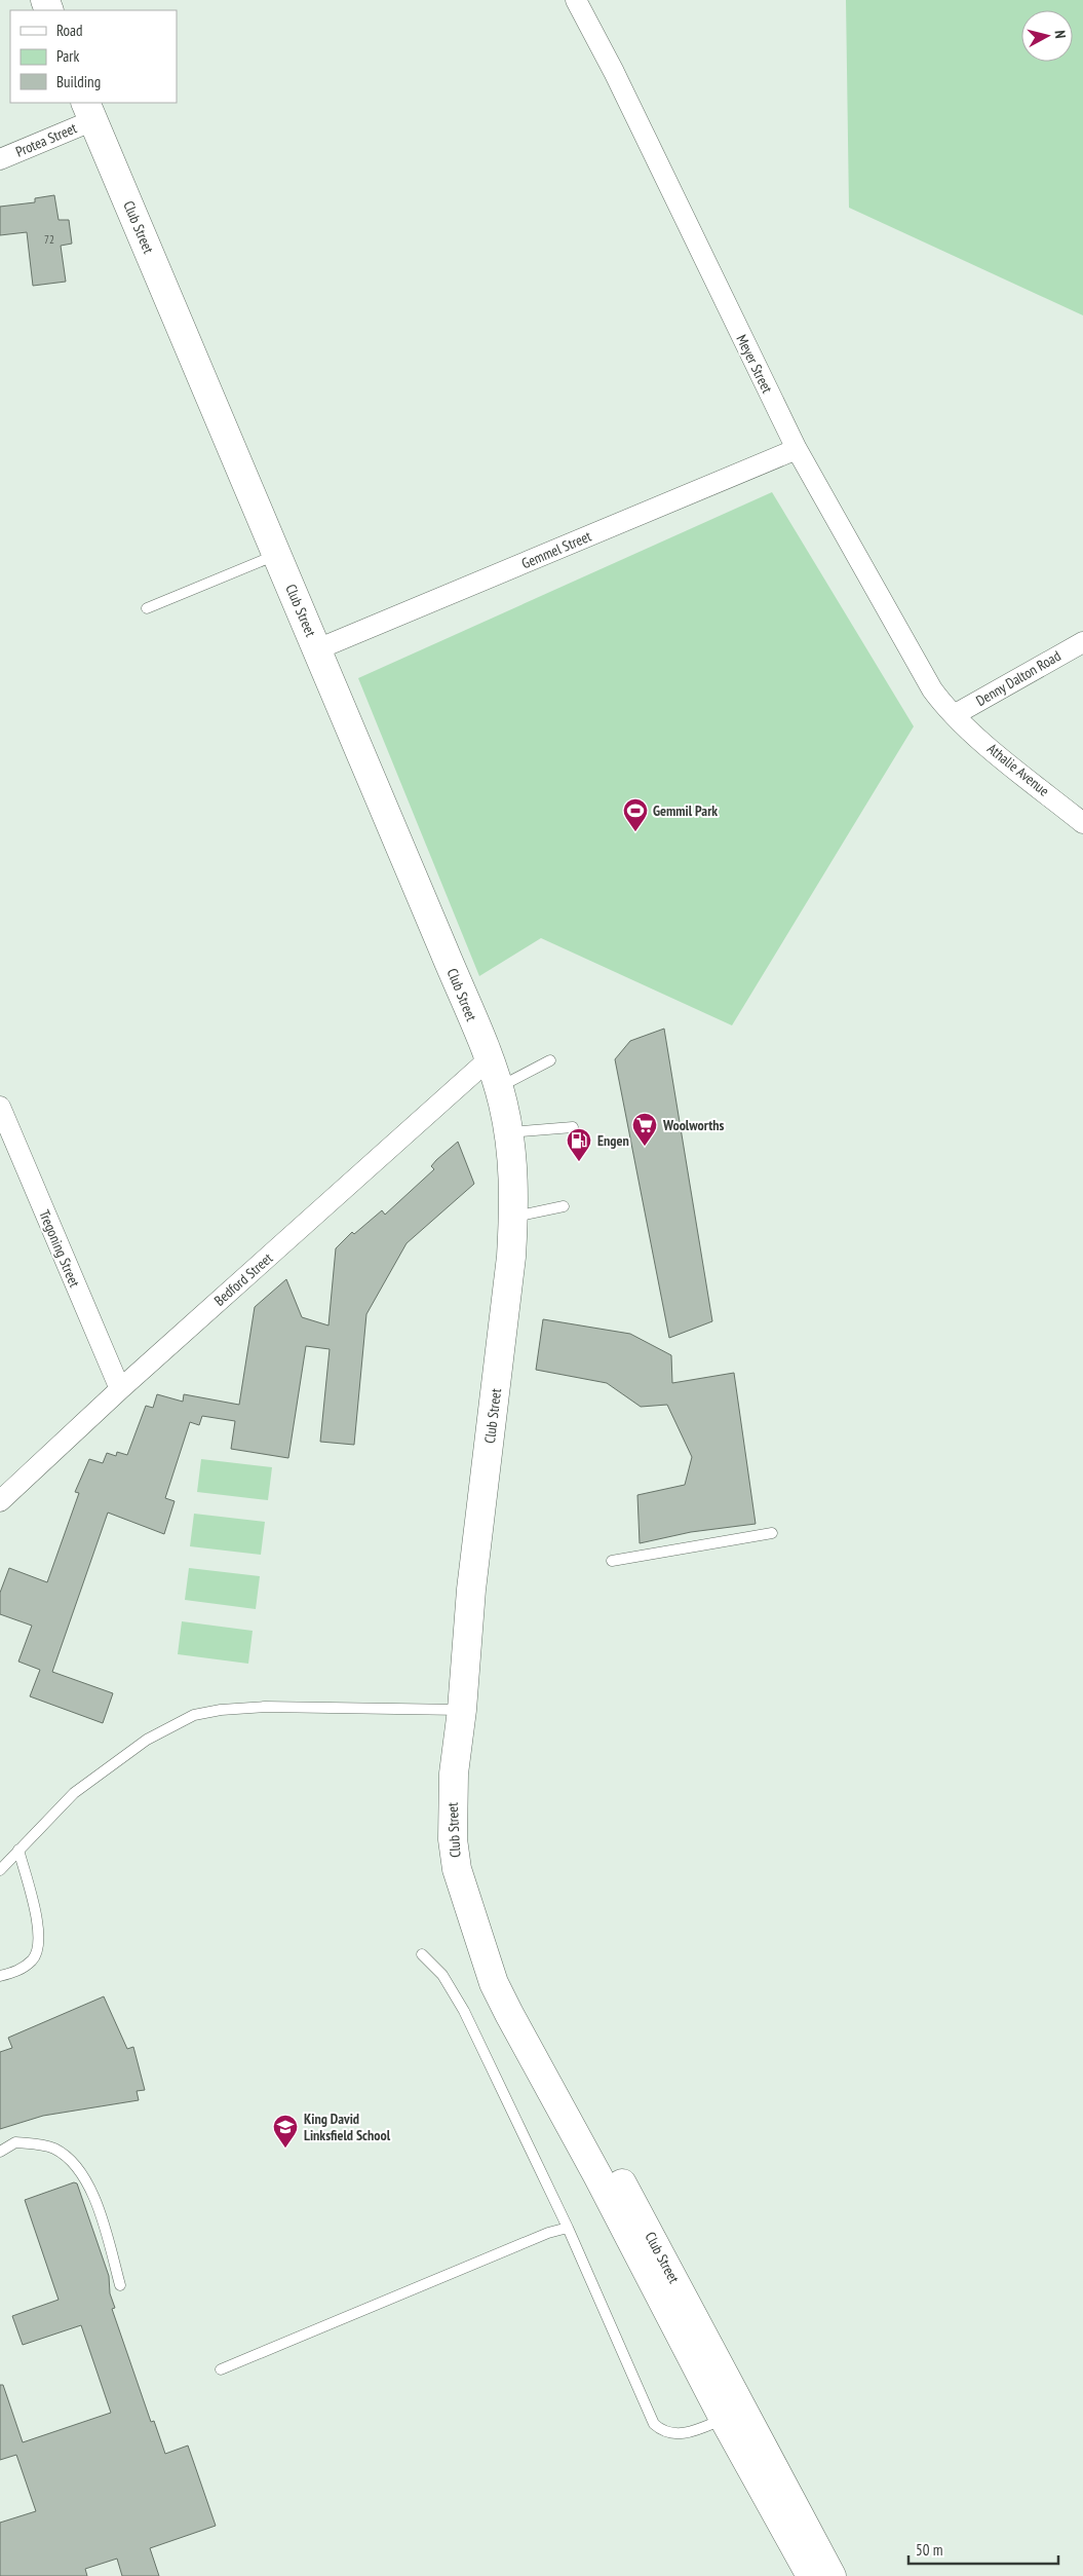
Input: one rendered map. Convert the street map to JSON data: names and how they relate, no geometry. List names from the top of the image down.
{
  "streets": {
    "main road": ["Club Street"],
    "street": [
      "Protea Street",
      "Meyer Street",
      "Gemmel Street",
      "Denny Dalton Road",
      "Athalie Avenue",
      "Tregoning Street",
      "Bedford Street"
    ]
  },
  "crossings": [
    ["Protea Street", "Club Street"],
    ["Club Street", "Gemmel Street"],
    ["Club Street", "Bedford Street"],
    ["Meyer Street", "Gemmel Street"],
    ["Meyer Street", "Denny Dalton Road"],
    ["Meyer Street", "Athalie Avenue"],
    ["Denny Dalton Road", "Athalie Avenue"],
    ["Tregoning Street", "Bedford Street"]
  ],
  "places": {
    "sports": ["Gemmil Park"],
    "supermarket": ["Woolworths"],
    "fuel station": ["Engen"],
    "school or university": ["King David Linksfield School"]
  },
  "house_numbers": ["72"],
  "legend": ["Road", "Park", "Building"],
  "scale_bar": "50 m",
  "north": "right"
}
